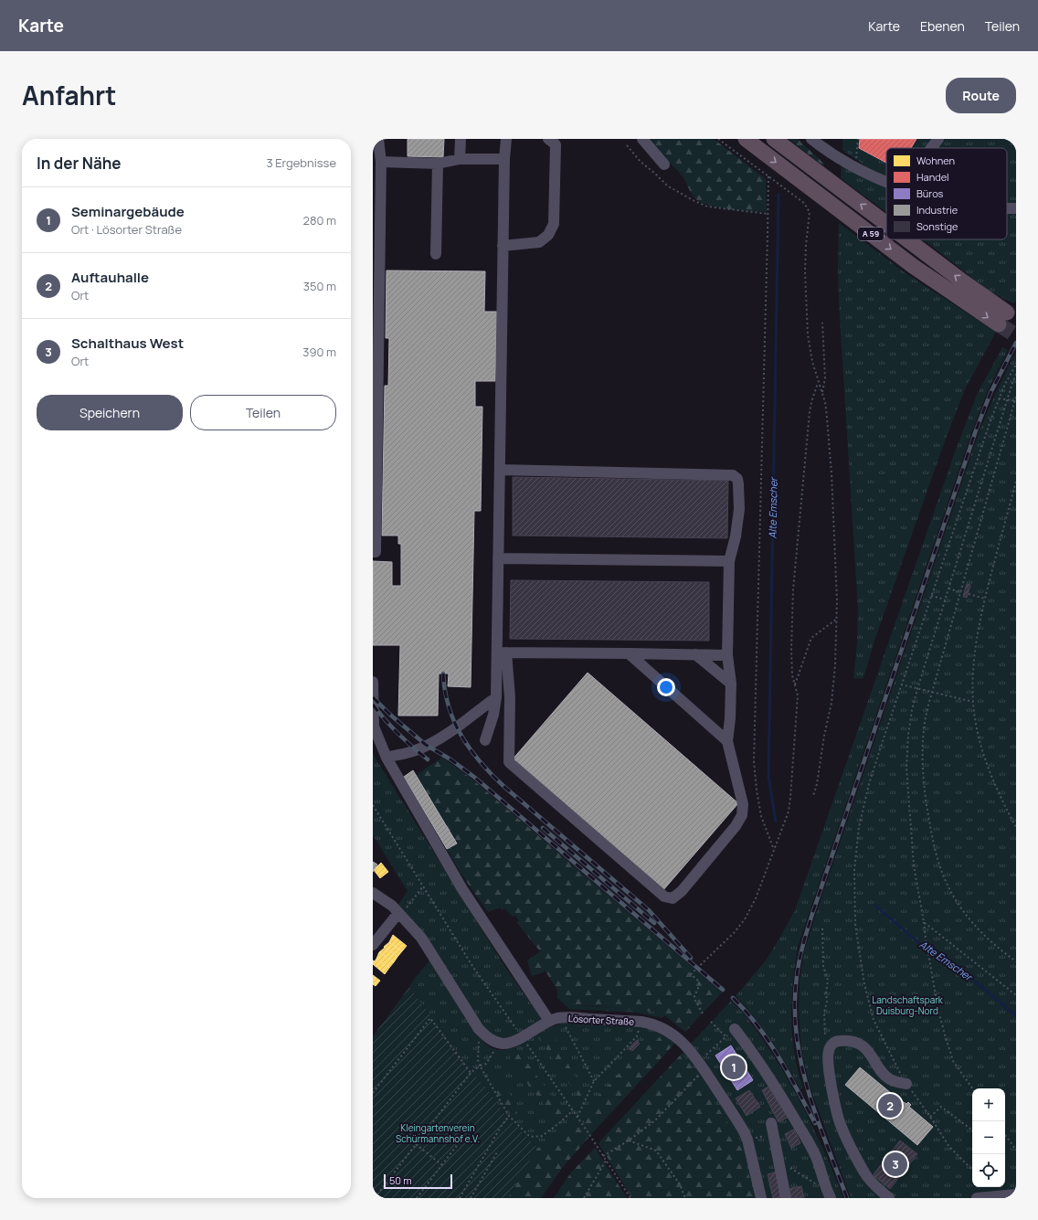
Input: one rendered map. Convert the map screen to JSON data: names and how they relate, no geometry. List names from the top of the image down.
{
  "streets": {
    "highway": ["A 59"],
    "street": ["Lösorter Straße"]
  },
  "water": ["Alte Emscher"],
  "parks": ["Landschaftspark Duisburg-Nord", "Kleingartenverein Schürmannshof e.V."],
  "legend": [
    "Wohnen",
    "Handel",
    "Büros",
    "Industrie",
    "Sonstige"
  ],
  "scale_bar": "50 m",
  "page": {
    "header": "Karte",
    "nav": ["Karte", "Ebenen", "Teilen"],
    "title": "Anfahrt",
    "buttons": [
      "Route",
      ["Speichern", "Teilen"]
    ],
    "heading": ["In der Nähe", "3 Ergebnisse"],
    "list": [
      {
        "mark": "1",
        "name": "Seminargebäude",
        "note": "Ort · Lösorter Straße",
        "value": "280 m"
      },
      {
        "mark": "2",
        "name": "Auftauhalle",
        "note": "Ort",
        "value": "350 m"
      },
      {
        "mark": "3",
        "name": "Schalthaus West",
        "note": "Ort",
        "value": "390 m"
      }
    ],
    "pins": ["1", "2", "3"],
    "map_buttons": ["+", "−"],
    "scale": "50 m"
  }
}
